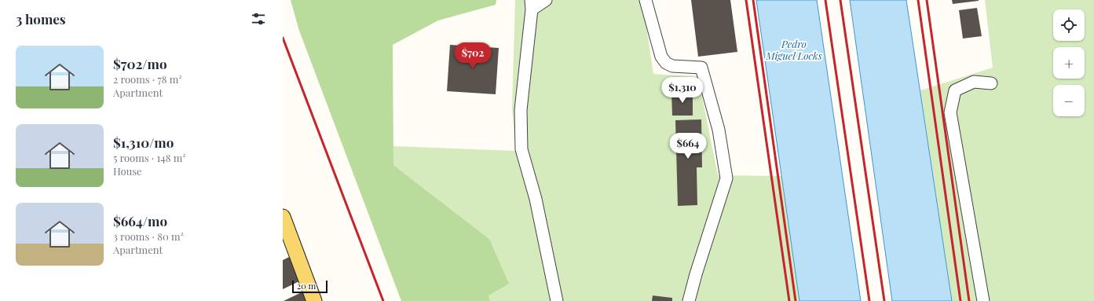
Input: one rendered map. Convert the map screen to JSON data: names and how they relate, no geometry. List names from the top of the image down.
{
  "water": ["Pedro Miguel Locks"],
  "scale_bar": "20 m",
  "page": {
    "heading": "3 homes",
    "map_buttons": ["+", "−"],
    "list": [
      {
        "name": "$702/mo",
        "note": "2 rooms · 78 m² · Apartment"
      },
      {
        "name": "$1,310/mo",
        "note": "5 rooms · 148 m² · House"
      },
      {
        "name": "$664/mo",
        "note": "3 rooms · 80 m² · Apartment"
      }
    ],
    "price": ["$702", "$1,310", "$664"],
    "scale": "20 m"
  }
}
